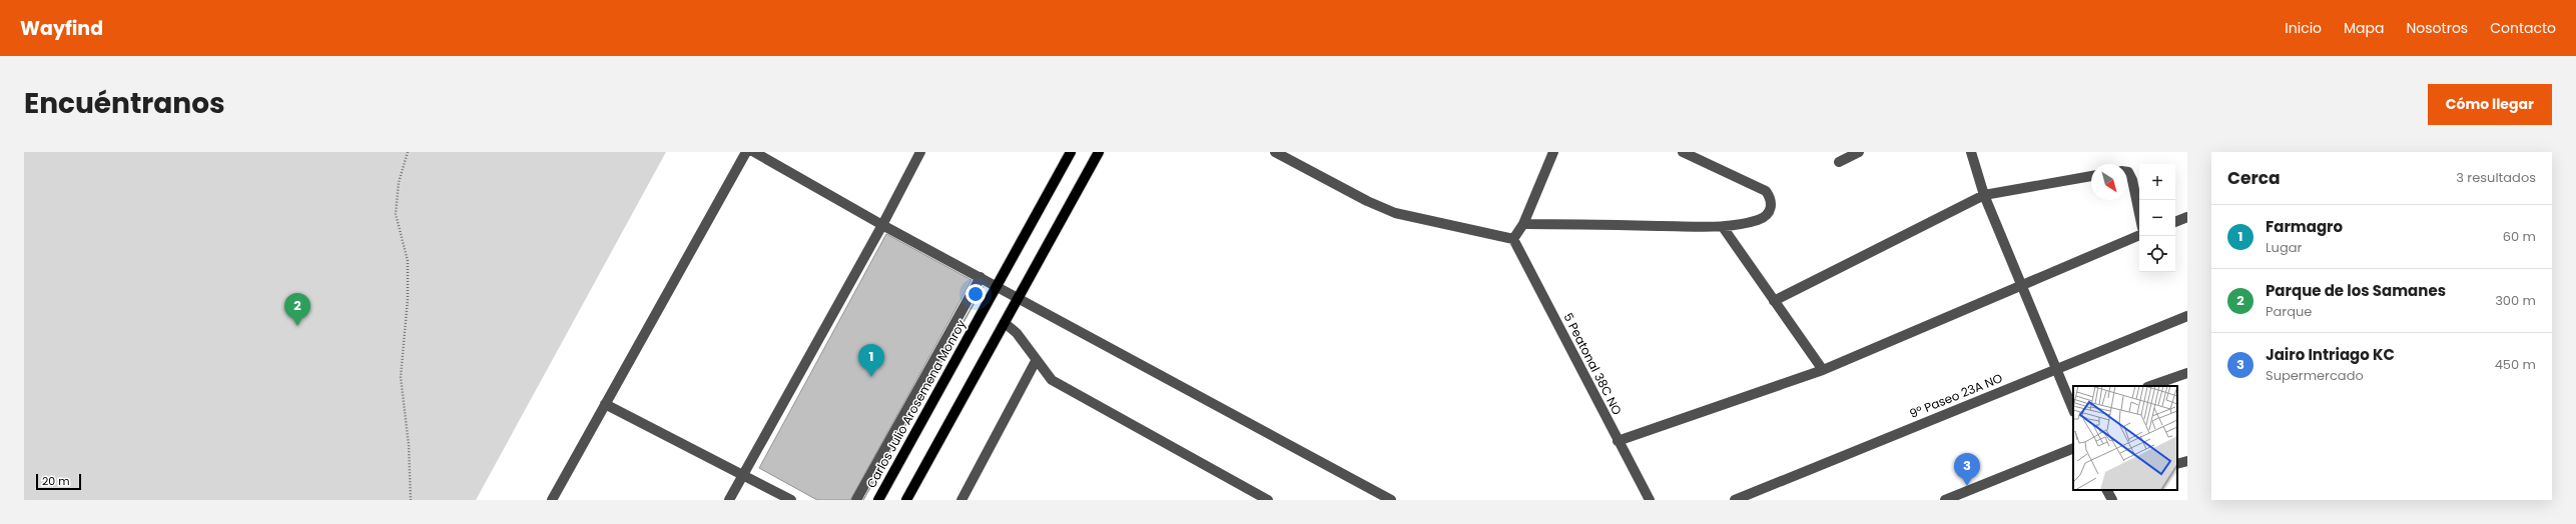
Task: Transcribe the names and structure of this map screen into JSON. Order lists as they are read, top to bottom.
{
  "streets": {
    "main road": ["Carlos Julio Arosemena Monroy"],
    "street": ["5 Peatonal 38C NO", "9º Paseo 23A NO"]
  },
  "scale_bar": "20 m",
  "north": "bottom right",
  "page": {
    "header": "Wayfind",
    "nav": [
      "Inicio",
      "Mapa",
      "Nosotros",
      "Contacto"
    ],
    "title": "Encuéntranos",
    "buttons": "Cómo llegar",
    "heading": ["Cerca", "3 resultados"],
    "map_buttons": ["+", "−"],
    "list": [
      {
        "mark": "1",
        "name": "Farmagro",
        "note": "Lugar",
        "value": "60 m"
      },
      {
        "mark": "2",
        "name": "Parque de los Samanes",
        "note": "Parque",
        "value": "300 m"
      },
      {
        "mark": "3",
        "name": "Jairo Intriago KC",
        "note": "Supermercado",
        "value": "450 m"
      }
    ],
    "pins": ["2", "1", "3"],
    "scale": "20 m"
  }
}
